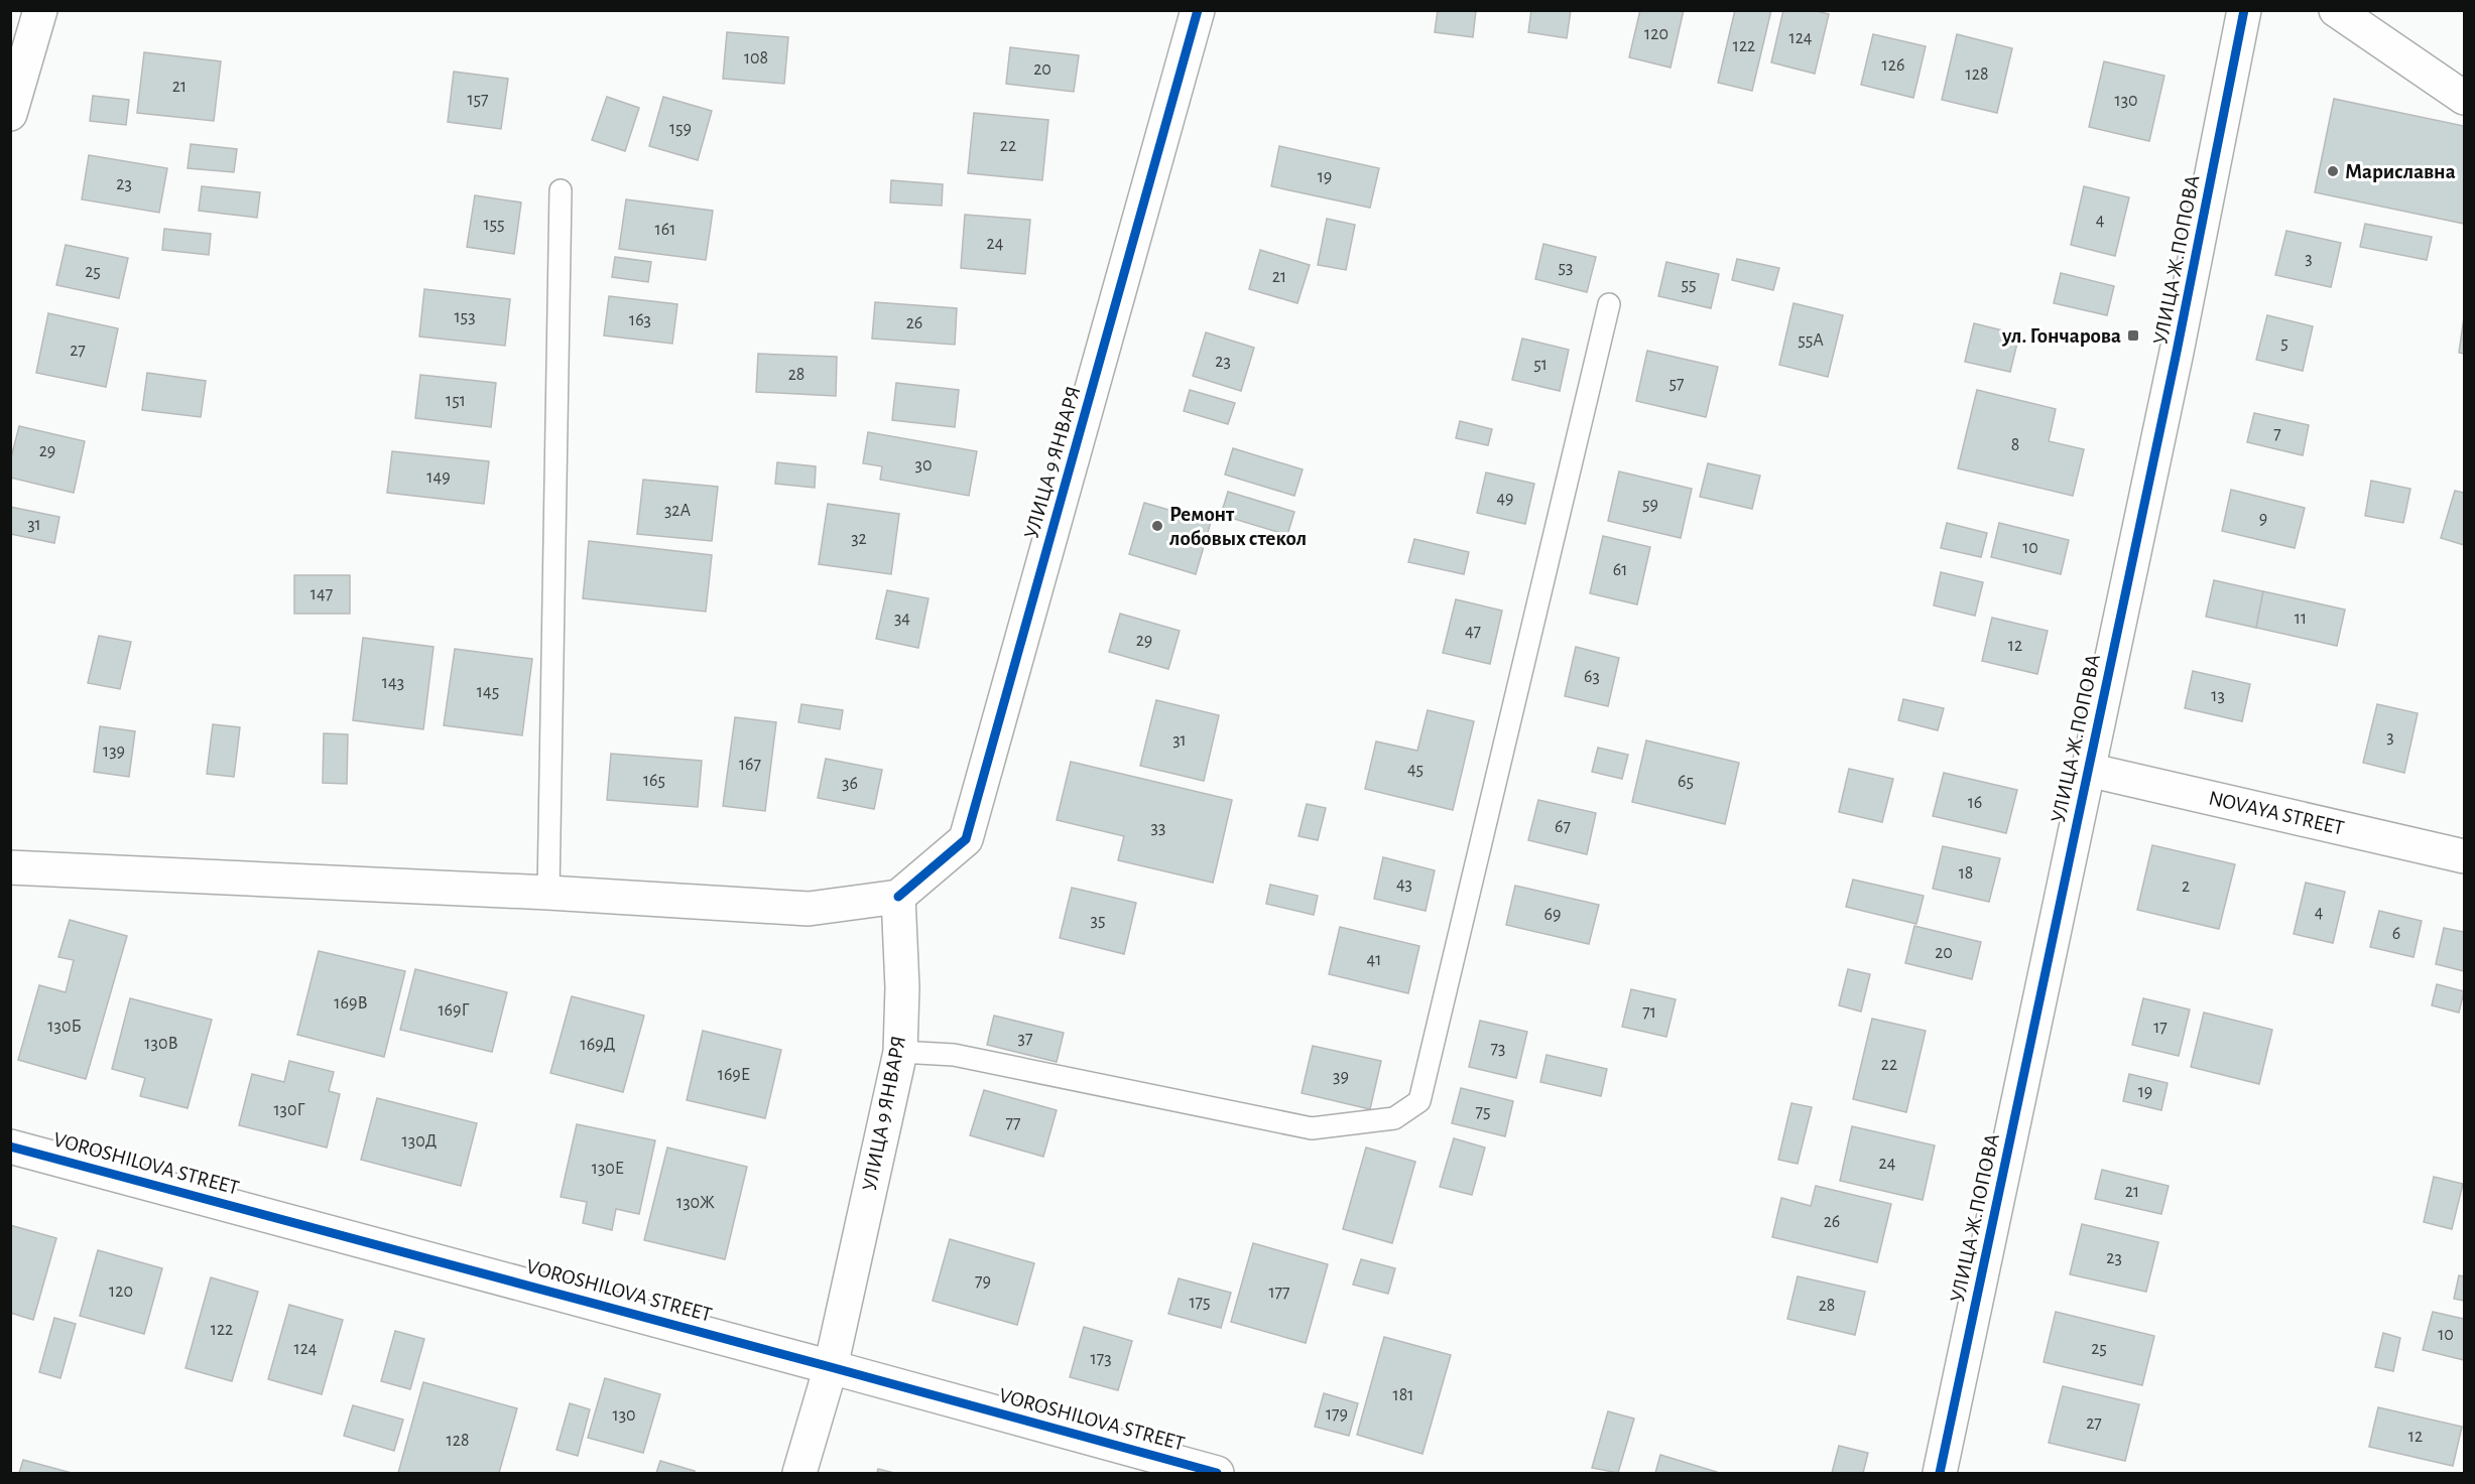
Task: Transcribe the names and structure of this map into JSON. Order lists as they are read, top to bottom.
{
  "streets": {
    "street": [
      "УЛИЦА Ж.ПОПОВА",
      "УЛИЦА 9 ЯНВАРЯ",
      "NOVAYA STREET",
      "VOROSHILOVA STREET"
    ]
  },
  "crossings": [
    ["УЛИЦА Ж.ПОПОВА", "NOVAYA STREET"],
    ["УЛИЦА 9 ЯНВАРЯ", "VOROSHILOVA STREET"]
  ],
  "places": {
    "other": ["Мариславна", "Ремонт лобовых стекол"],
    "transit": ["ул. Гончарова"]
  },
  "house_numbers": [
    "120",
    "124",
    "122",
    "108",
    "126",
    "20",
    "128",
    "21",
    "157",
    "130",
    "159",
    "22",
    "19",
    "23",
    "4",
    "155",
    "161",
    "24",
    "3",
    "53",
    "25",
    "21",
    "55",
    "153",
    "163",
    "26",
    "55А",
    "5",
    "27",
    "23",
    "51",
    "28",
    "57",
    "151",
    "7",
    "8",
    "29",
    "30",
    "149",
    "49",
    "59",
    "32А",
    "9",
    "31",
    "32",
    "10",
    "61",
    "147",
    "34",
    "11",
    "47",
    "29",
    "12",
    "63",
    "143",
    "145",
    "13",
    "3",
    "31",
    "139",
    "167",
    "45",
    "165",
    "65",
    "36",
    "16",
    "67",
    "33",
    "18",
    "43",
    "2",
    "4",
    "69",
    "35",
    "6",
    "20",
    "41",
    "169В",
    "169Г",
    "71",
    "130Б",
    "17",
    "37",
    "130В",
    "169Д",
    "73",
    "22",
    "169Е",
    "39",
    "19",
    "130Г",
    "75",
    "77",
    "130Д",
    "24",
    "130Е",
    "21",
    "130Ж",
    "26",
    "23",
    "79",
    "120",
    "177",
    "175",
    "28",
    "122",
    "10",
    "124",
    "25",
    "173",
    "181",
    "179",
    "130",
    "27",
    "12",
    "128"
  ]
}
